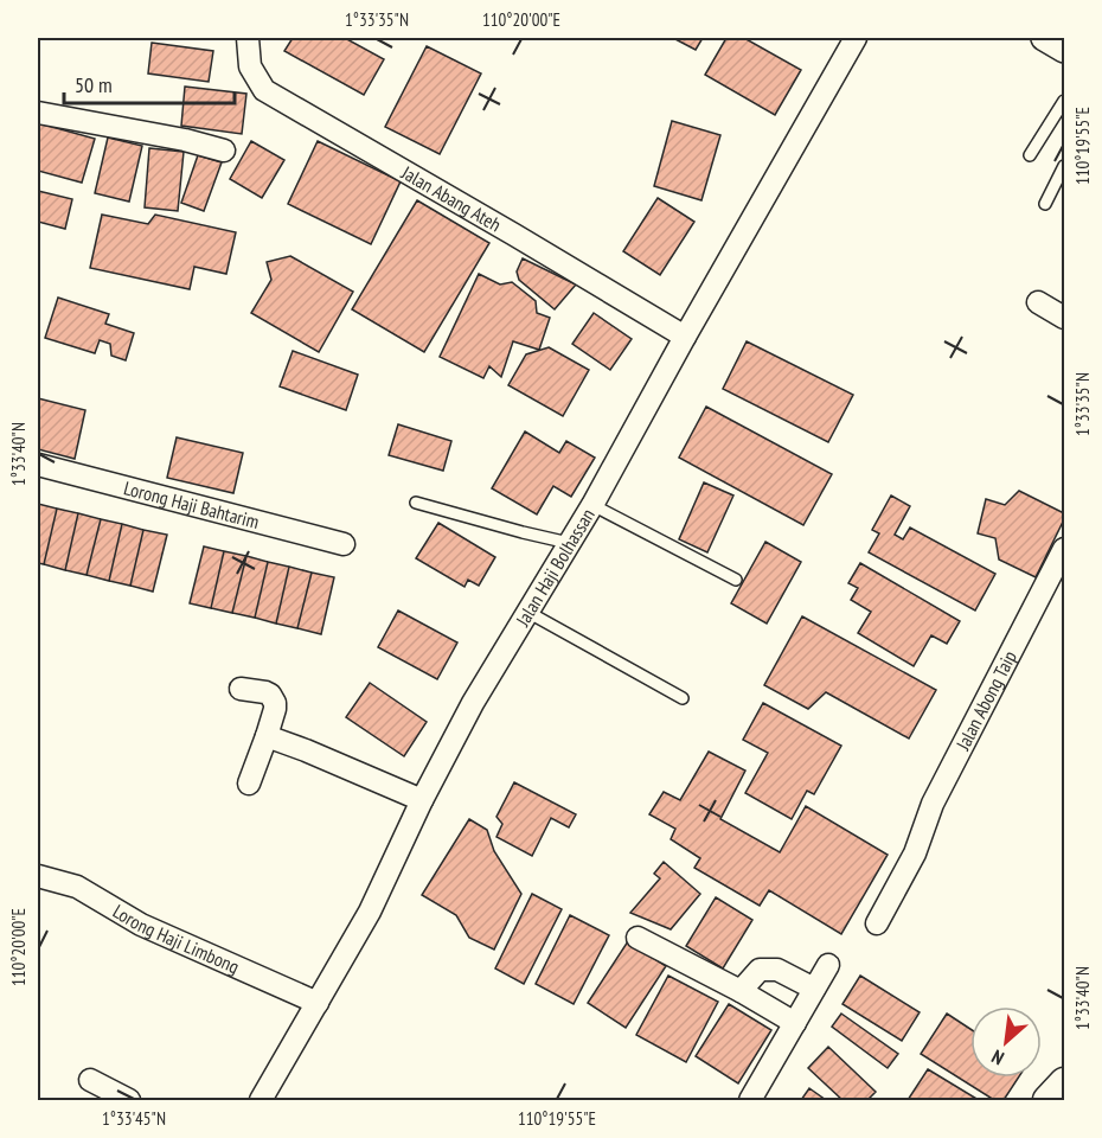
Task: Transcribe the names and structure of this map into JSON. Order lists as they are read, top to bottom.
{
  "streets": {
    "street": [
      "Jalan Abang Ateh",
      "Lorong Haji Bahtarim",
      "Jalan Haji Bolhassan",
      "Jalan Abong Taip",
      "Lorong Haji Limbong"
    ]
  },
  "crossings": [
    ["Jalan Abang Ateh", "Jalan Haji Bolhassan"],
    ["Jalan Haji Bolhassan", "Lorong Haji Limbong"]
  ],
  "scale_bar": "50 m",
  "north": "bottom left",
  "coordinates": [
    "1°33'35\"N",
    "110°20'00\"E",
    "110°19'55\"E",
    "1°33'40\"N",
    "1°33'45\"N"
  ]
}
